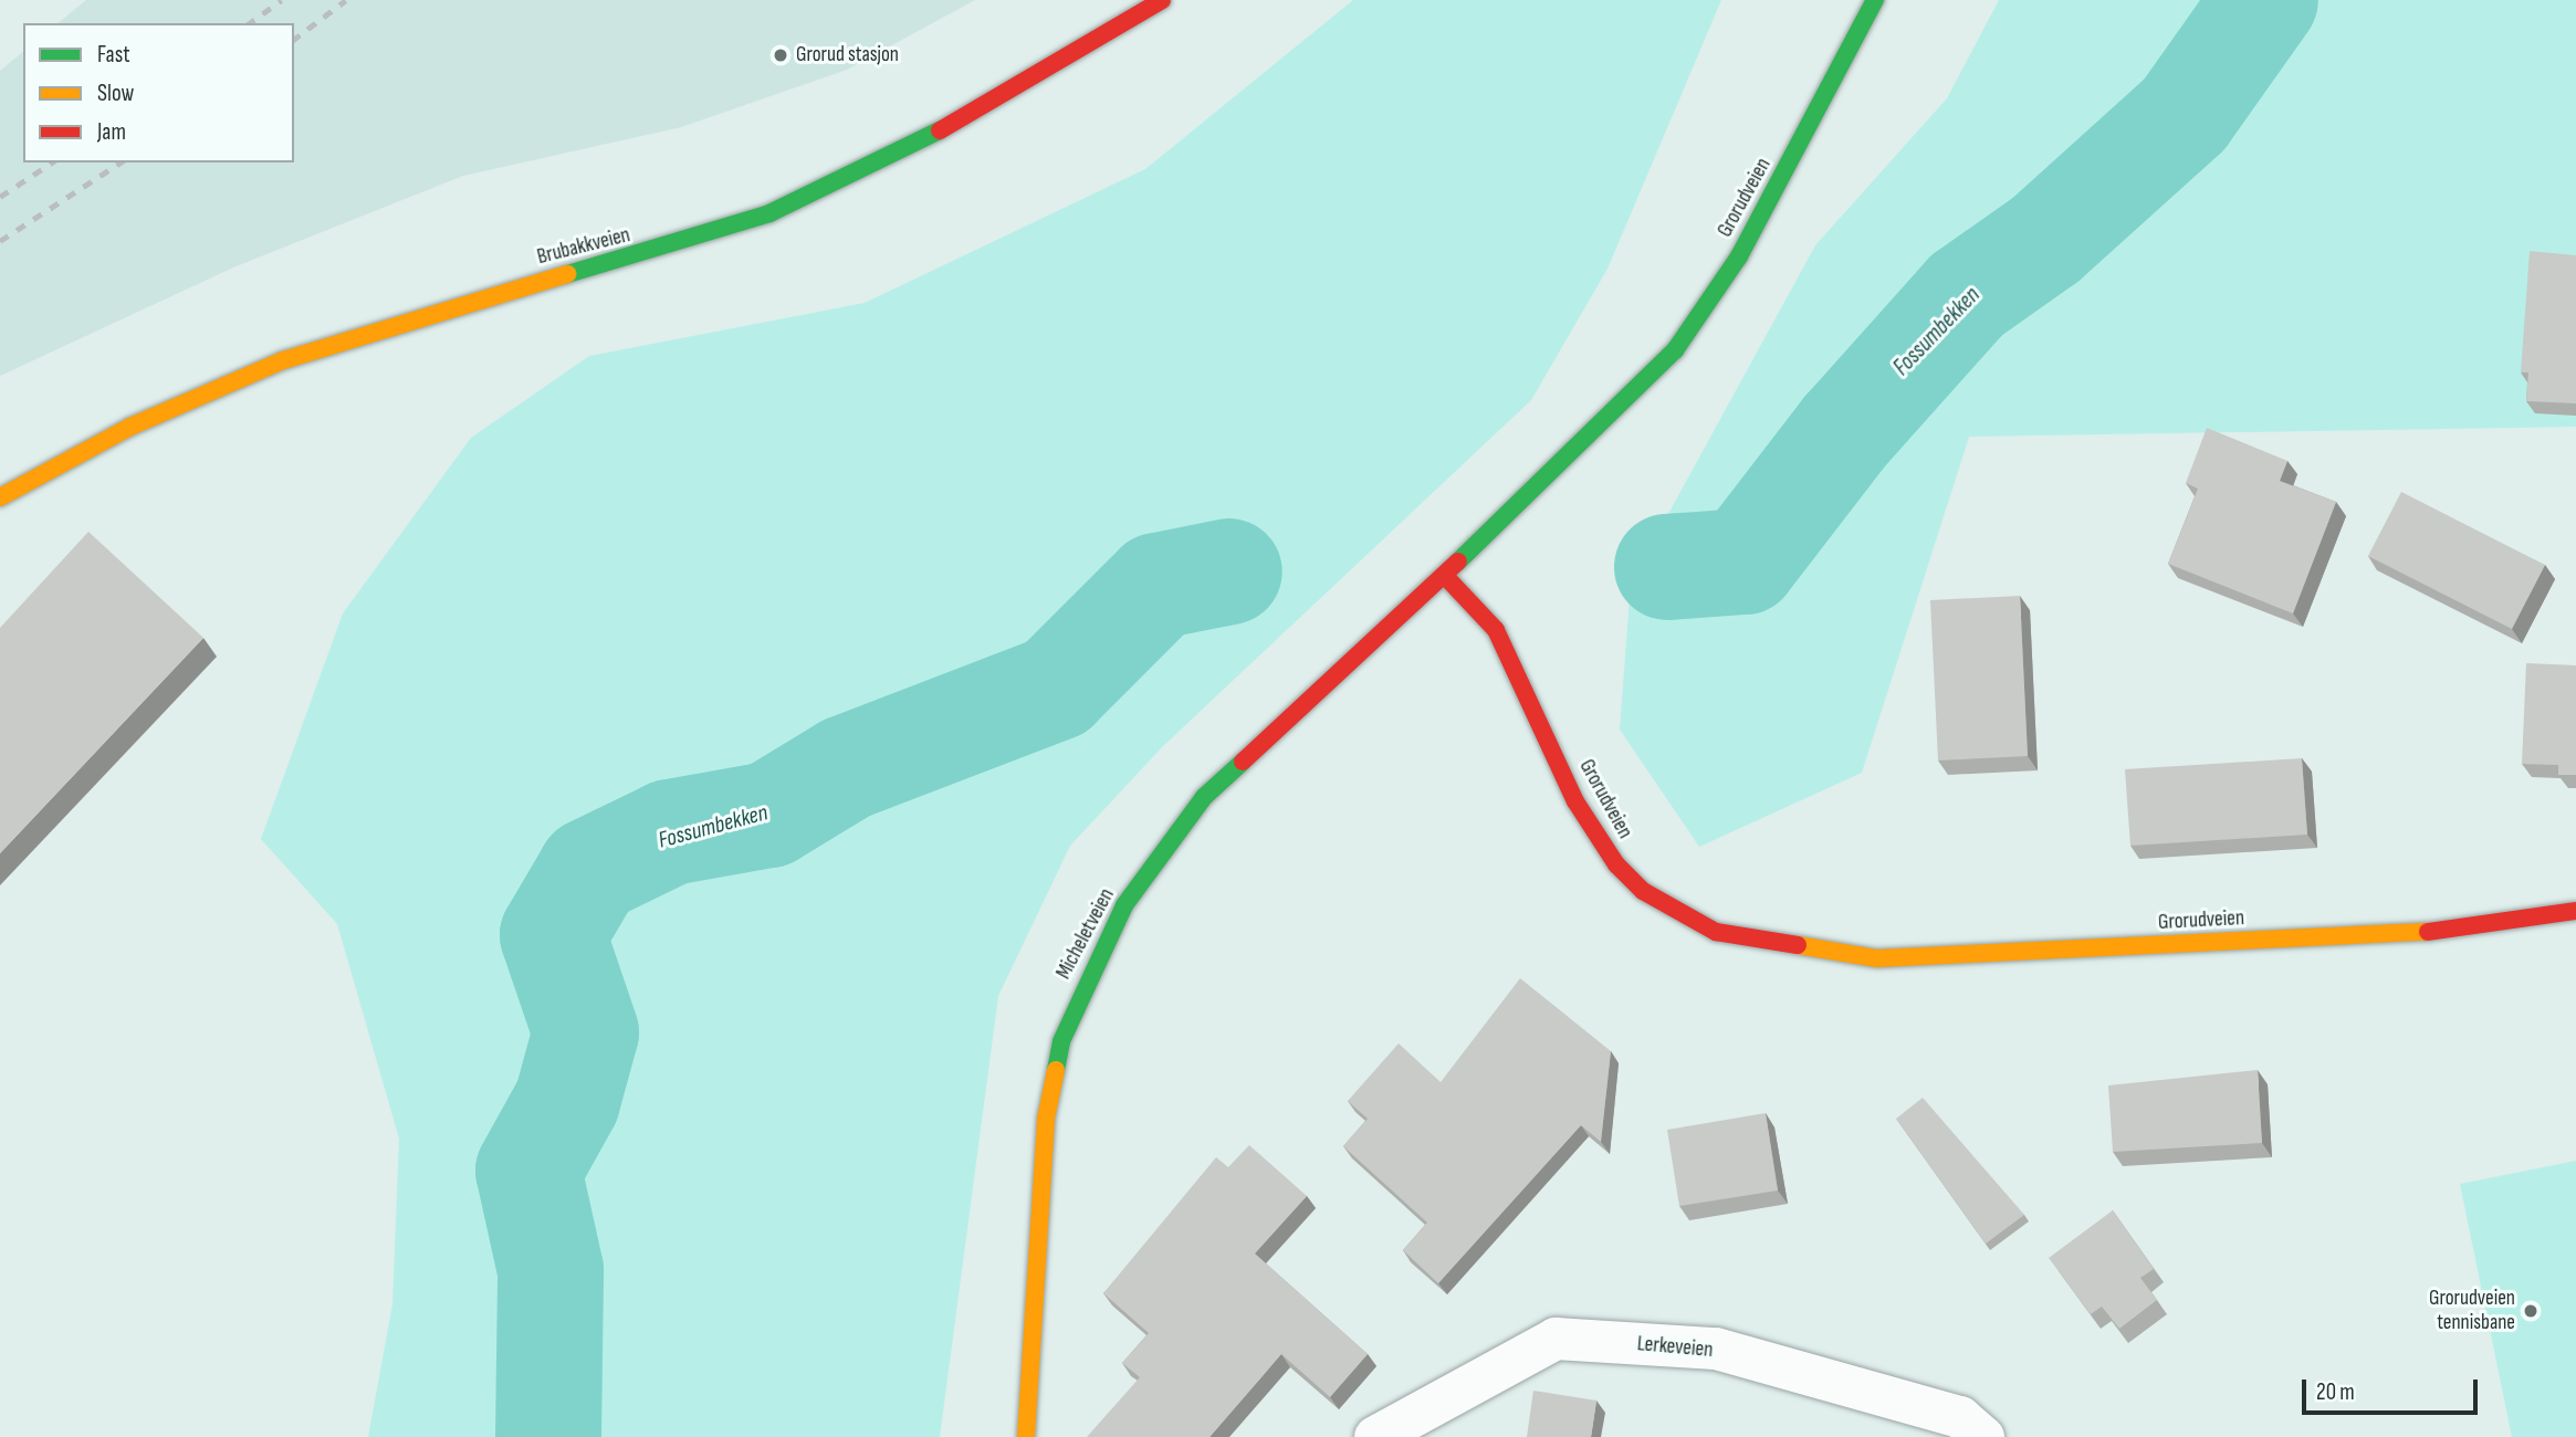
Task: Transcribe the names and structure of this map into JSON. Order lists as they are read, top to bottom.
{
  "streets": {
    "street": [
      "Grorudveien",
      "Brubakkveien",
      "Micheletveien",
      "Lerkeveien"
    ]
  },
  "crossings": [
    ["Grorudveien", "Micheletveien"]
  ],
  "water": ["Fossumbekken"],
  "places": ["Grorud stasjon", "Grorudveien tennisbane"],
  "legend": ["Fast", "Slow", "Jam"],
  "scale_bar": "20 m"
}
